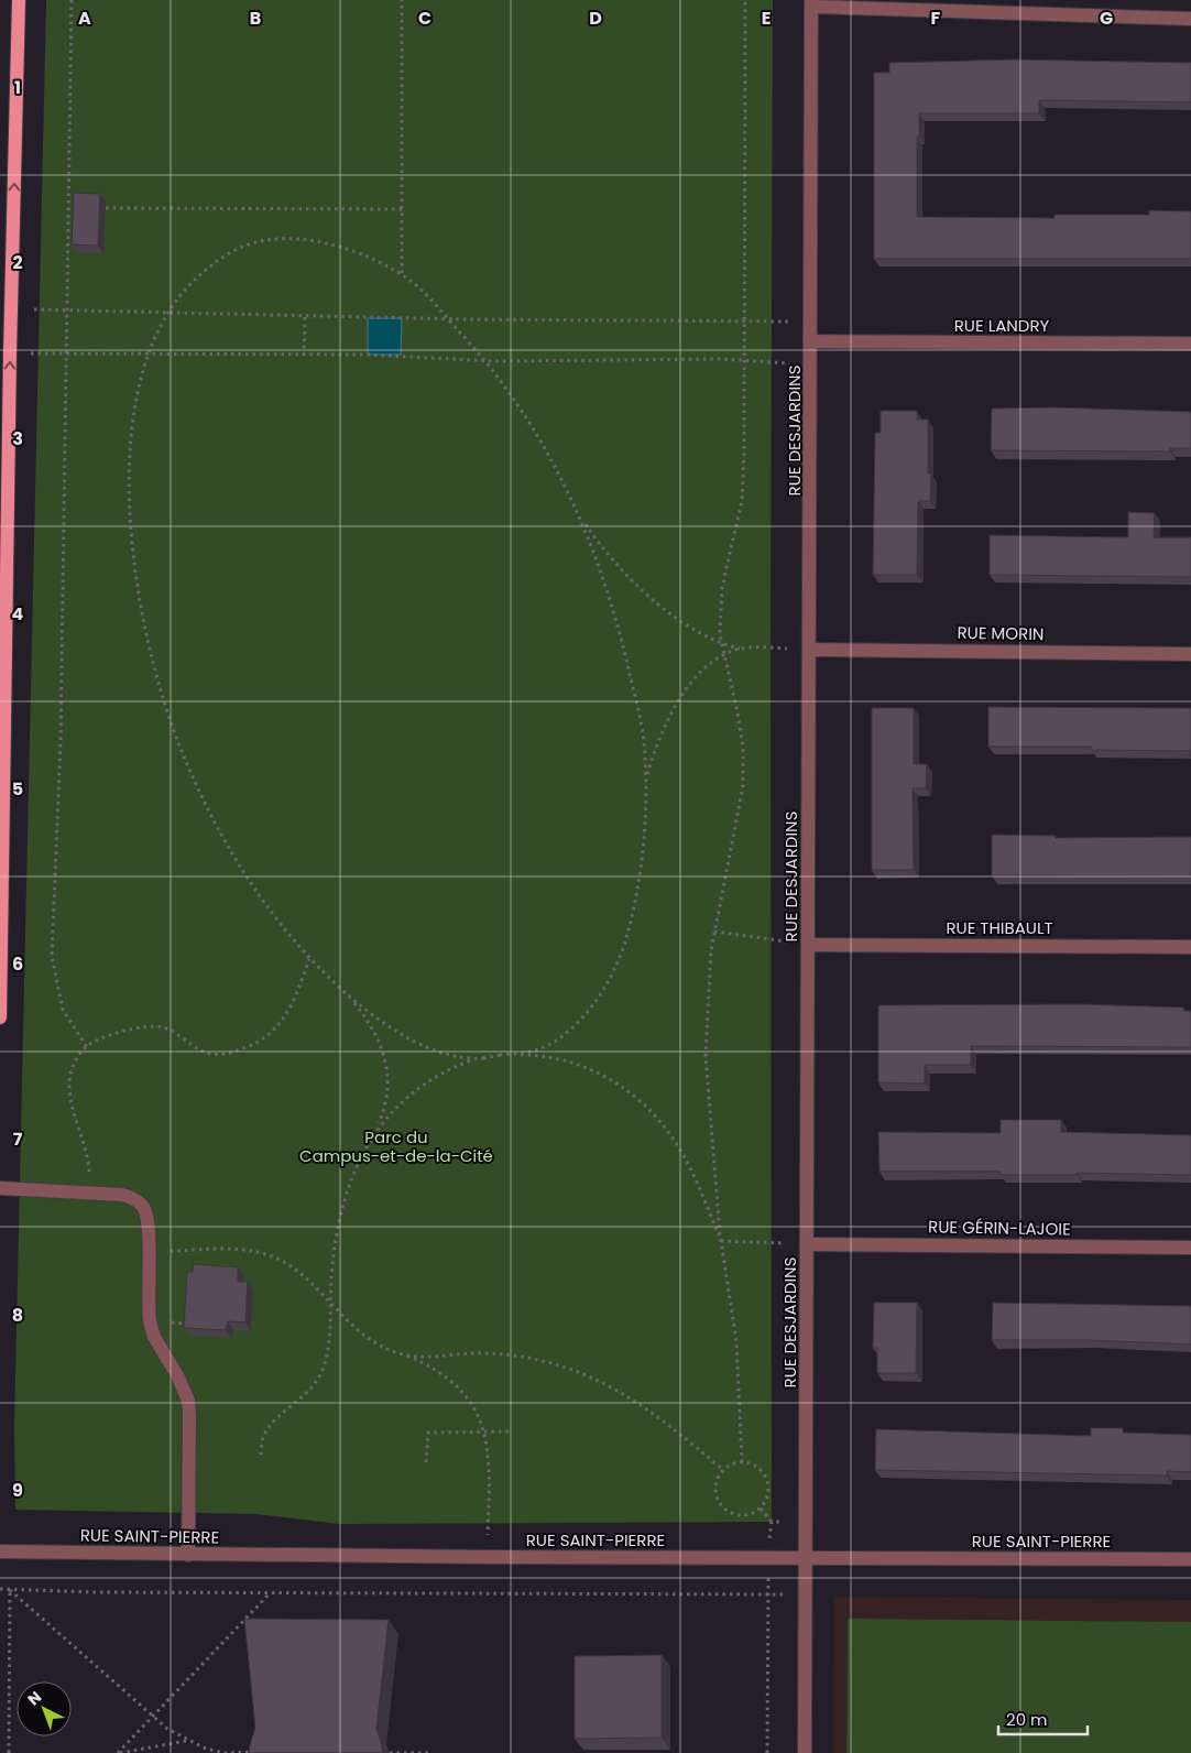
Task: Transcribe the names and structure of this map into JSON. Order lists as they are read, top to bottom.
{
  "streets": {
    "street": [
      "RUE LANDRY",
      "RUE DESJARDINS",
      "RUE MORIN",
      "RUE THIBAULT",
      "RUE GÉRIN-LAJOIE",
      "RUE SAINT-PIERRE"
    ]
  },
  "crossings": [
    ["RUE LANDRY", "RUE DESJARDINS"],
    ["RUE DESJARDINS", "RUE MORIN"],
    ["RUE DESJARDINS", "RUE THIBAULT"],
    ["RUE DESJARDINS", "RUE GÉRIN-LAJOIE"],
    ["RUE DESJARDINS", "RUE SAINT-PIERRE"]
  ],
  "parks": ["Parc du Campus-et-de-la-Cité"],
  "scale_bar": "20 m",
  "north": "top left",
  "grid": {
    "columns": [
      "A",
      "B",
      "C",
      "D",
      "E",
      "F",
      "G"
    ],
    "rows": [
      "1",
      "2",
      "3",
      "4",
      "5",
      "6",
      "7",
      "8",
      "9"
    ]
  }
}
